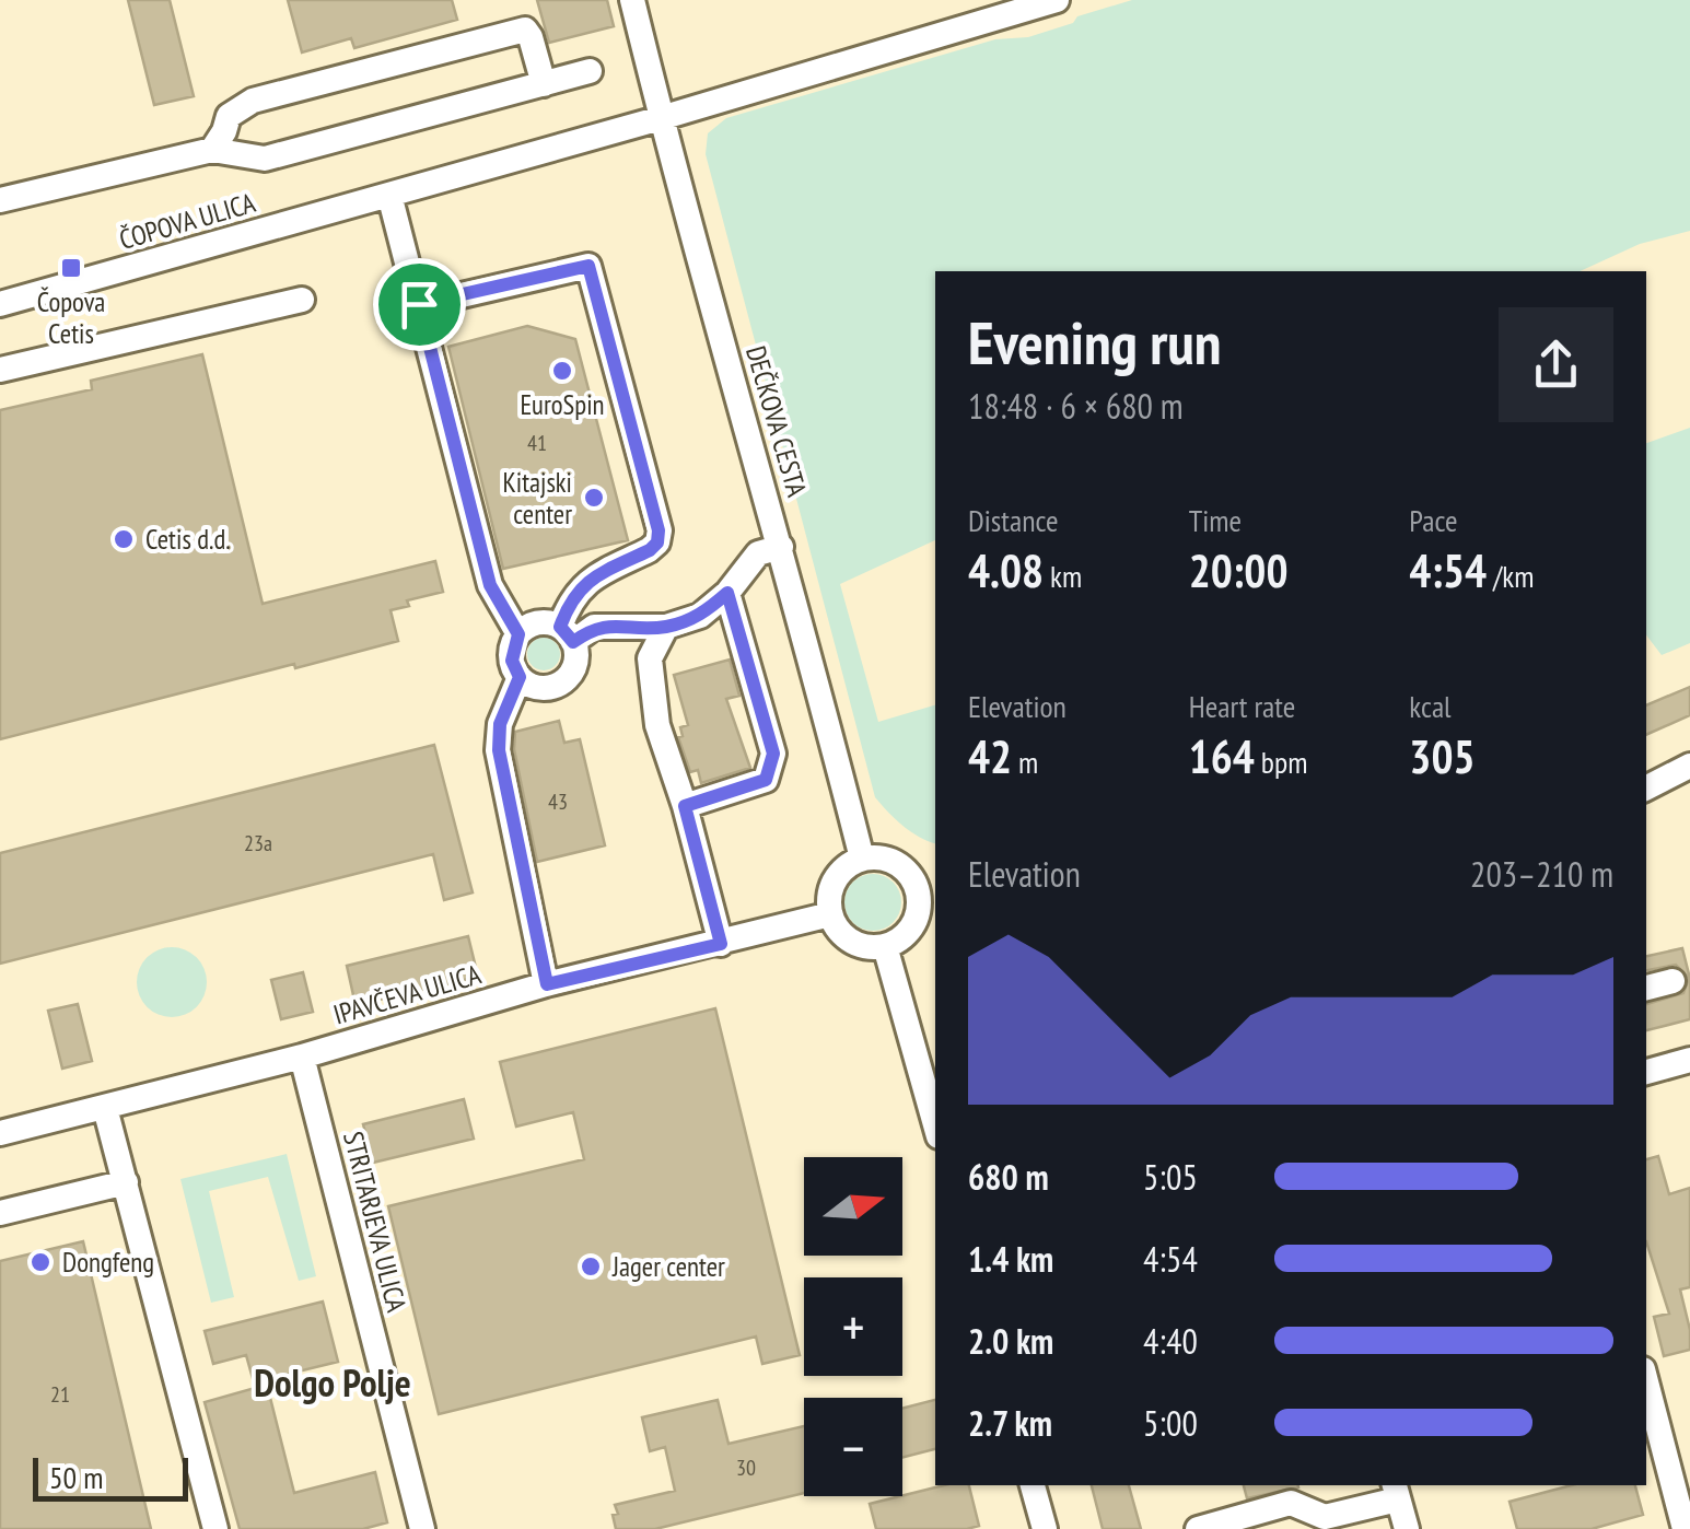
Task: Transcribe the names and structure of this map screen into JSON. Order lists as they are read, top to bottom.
{
  "streets": {
    "street": [
      "ČOPOVA ULICA",
      "DEČKOVA CESTA",
      "IPAVČEVA ULICA",
      "STRITARJEVA ULICA"
    ]
  },
  "crossings": [
    ["ČOPOVA ULICA", "DEČKOVA CESTA"],
    ["DEČKOVA CESTA", "IPAVČEVA ULICA"],
    ["IPAVČEVA ULICA", "STRITARJEVA ULICA"]
  ],
  "districts": ["Dolgo Polje"],
  "places": {
    "transit": ["Čopova Cetis"],
    "other": [
      "EuroSpin",
      "Kitajski center",
      "Cetis d.d.",
      "Dongfeng",
      "Jager center"
    ]
  },
  "house_numbers": [
    "41",
    "43",
    "23a",
    "21",
    "30"
  ],
  "scale_bar": "50 m",
  "north": "right",
  "page": {
    "heading": ["Evening run", "18:48 · 6 × 680 m"],
    "stats": [
      ["Distance", "4.08 km"],
      ["Time", "20:00"],
      ["Pace", "4:54 /km"],
      ["Elevation", "42 m"],
      ["Heart rate", "164 bpm"],
      ["kcal", "305"]
    ],
    "chart": ["Elevation", "203–210 m"],
    "list": [
      {
        "name": "680 m",
        "note": "5:05"
      },
      {
        "name": "1.4 km",
        "note": "4:54"
      },
      {
        "name": "2.0 km",
        "note": "4:40"
      },
      {
        "name": "2.7 km",
        "note": "5:00"
      }
    ],
    "map_buttons": ["+", "−"],
    "scale": "50 m"
  }
}
